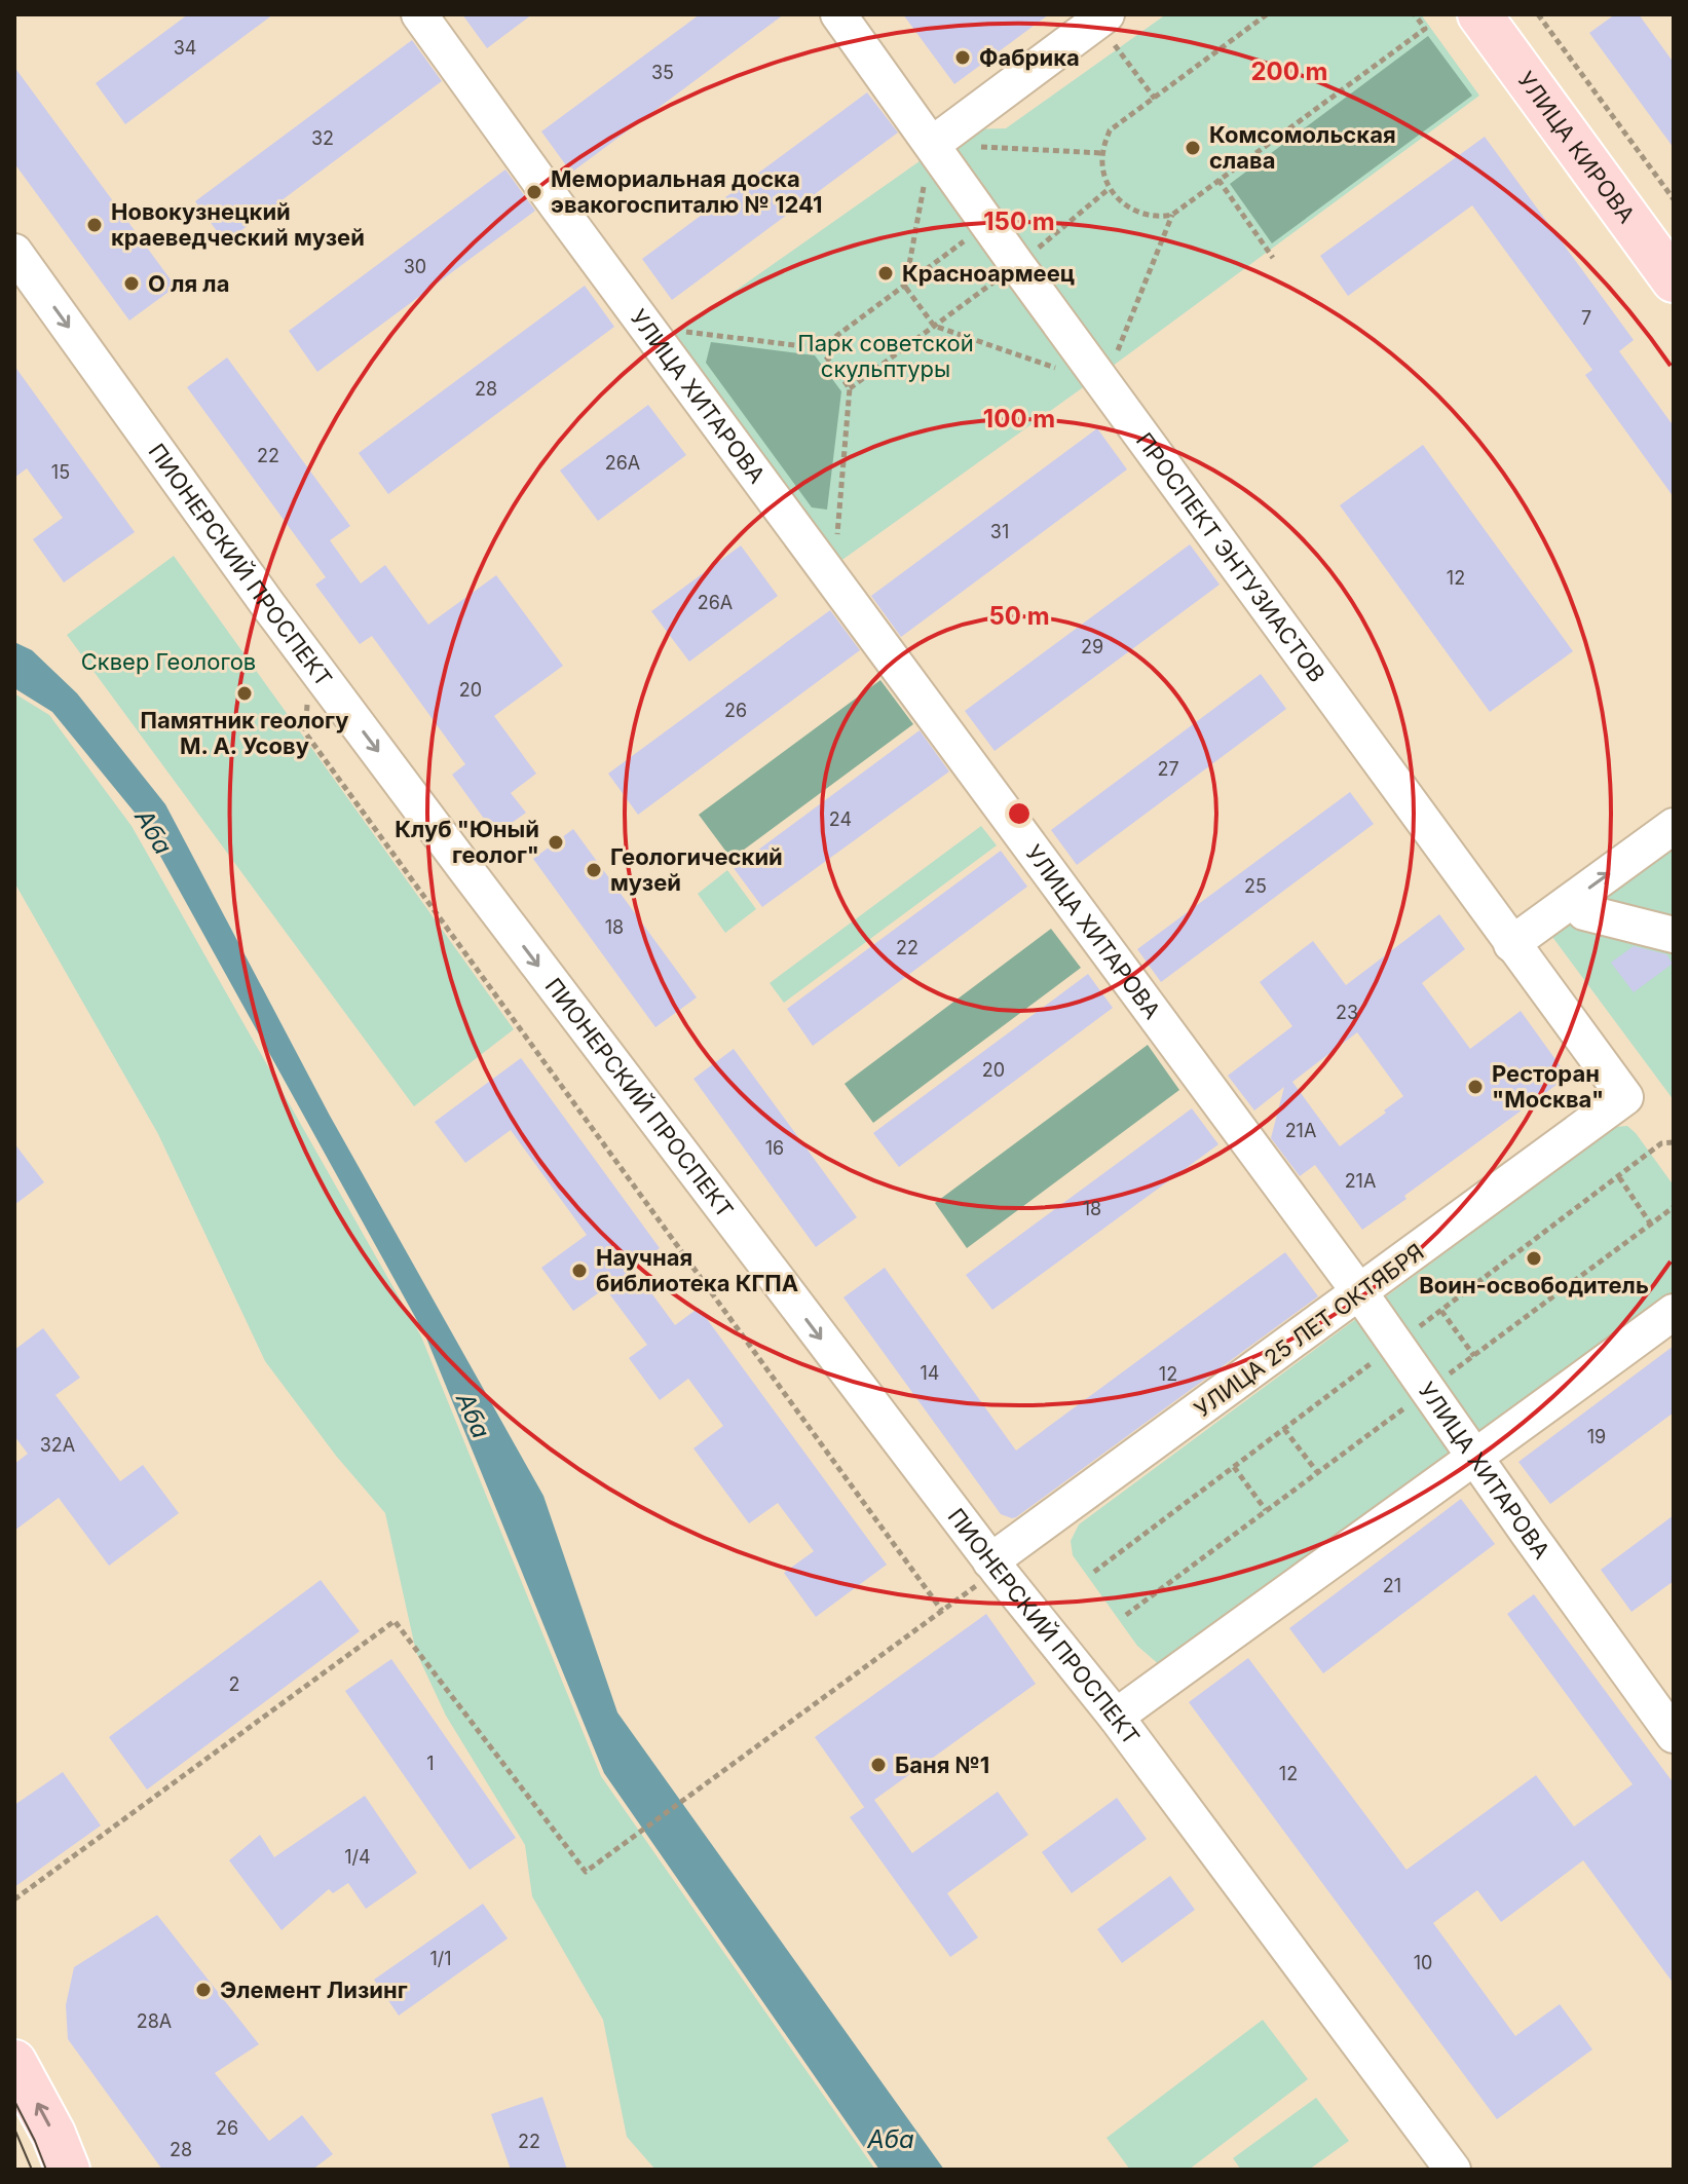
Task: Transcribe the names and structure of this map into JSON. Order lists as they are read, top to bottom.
{
  "streets": {
    "main road": ["УЛИЦА КИРОВА"],
    "street": [
      "УЛИЦА ХИТАРОВА",
      "ПРОСПЕКТ ЭНТУЗИАСТОВ",
      "ПИОНЕРСКИЙ ПРОСПЕКТ",
      "УЛИЦА 25 ЛЕТ ОКТЯБРЯ"
    ]
  },
  "crossings": [
    ["УЛИЦА ХИТАРОВА", "УЛИЦА 25 ЛЕТ ОКТЯБРЯ"],
    ["ПРОСПЕКТ ЭНТУЗИАСТОВ", "УЛИЦА 25 ЛЕТ ОКТЯБРЯ"],
    ["ПИОНЕРСКИЙ ПРОСПЕКТ", "УЛИЦА 25 ЛЕТ ОКТЯБРЯ"]
  ],
  "one_way": ["ПИОНЕРСКИЙ ПРОСПЕКТ"],
  "water": ["Аба"],
  "parks": ["Парк советской скульптуры", "Сквер Геологов"],
  "places": [
    "Фабрика",
    "Комсомольская слава",
    "Мемориальная доска эвакогоспиталю № 1241",
    "Новокузнецкий краеведческий музей",
    "Красноармеец",
    "О ля ла",
    "Памятник геологу М. А. Усову",
    "Клуб \"Юный геолог\"",
    "Геологический музей",
    "Ресторан \"Москва\"",
    "Воин-освободитель",
    "Научная библиотека КГПА",
    "Баня №1",
    "Элемент Лизинг"
  ],
  "house_numbers": [
    "34",
    "35",
    "32",
    "30",
    "7",
    "28",
    "22",
    "26А",
    "15",
    "31",
    "12",
    "26А",
    "29",
    "20",
    "26",
    "27",
    "24",
    "25",
    "18",
    "22",
    "23",
    "20",
    "21А",
    "16",
    "21А",
    "18",
    "14",
    "12",
    "19",
    "32А",
    "21",
    "2",
    "1",
    "12",
    "1/4",
    "1/1",
    "10",
    "28А",
    "26",
    "22",
    "28"
  ],
  "rings": [
    "200 m",
    "150 m",
    "100 m",
    "50 m"
  ]
}
